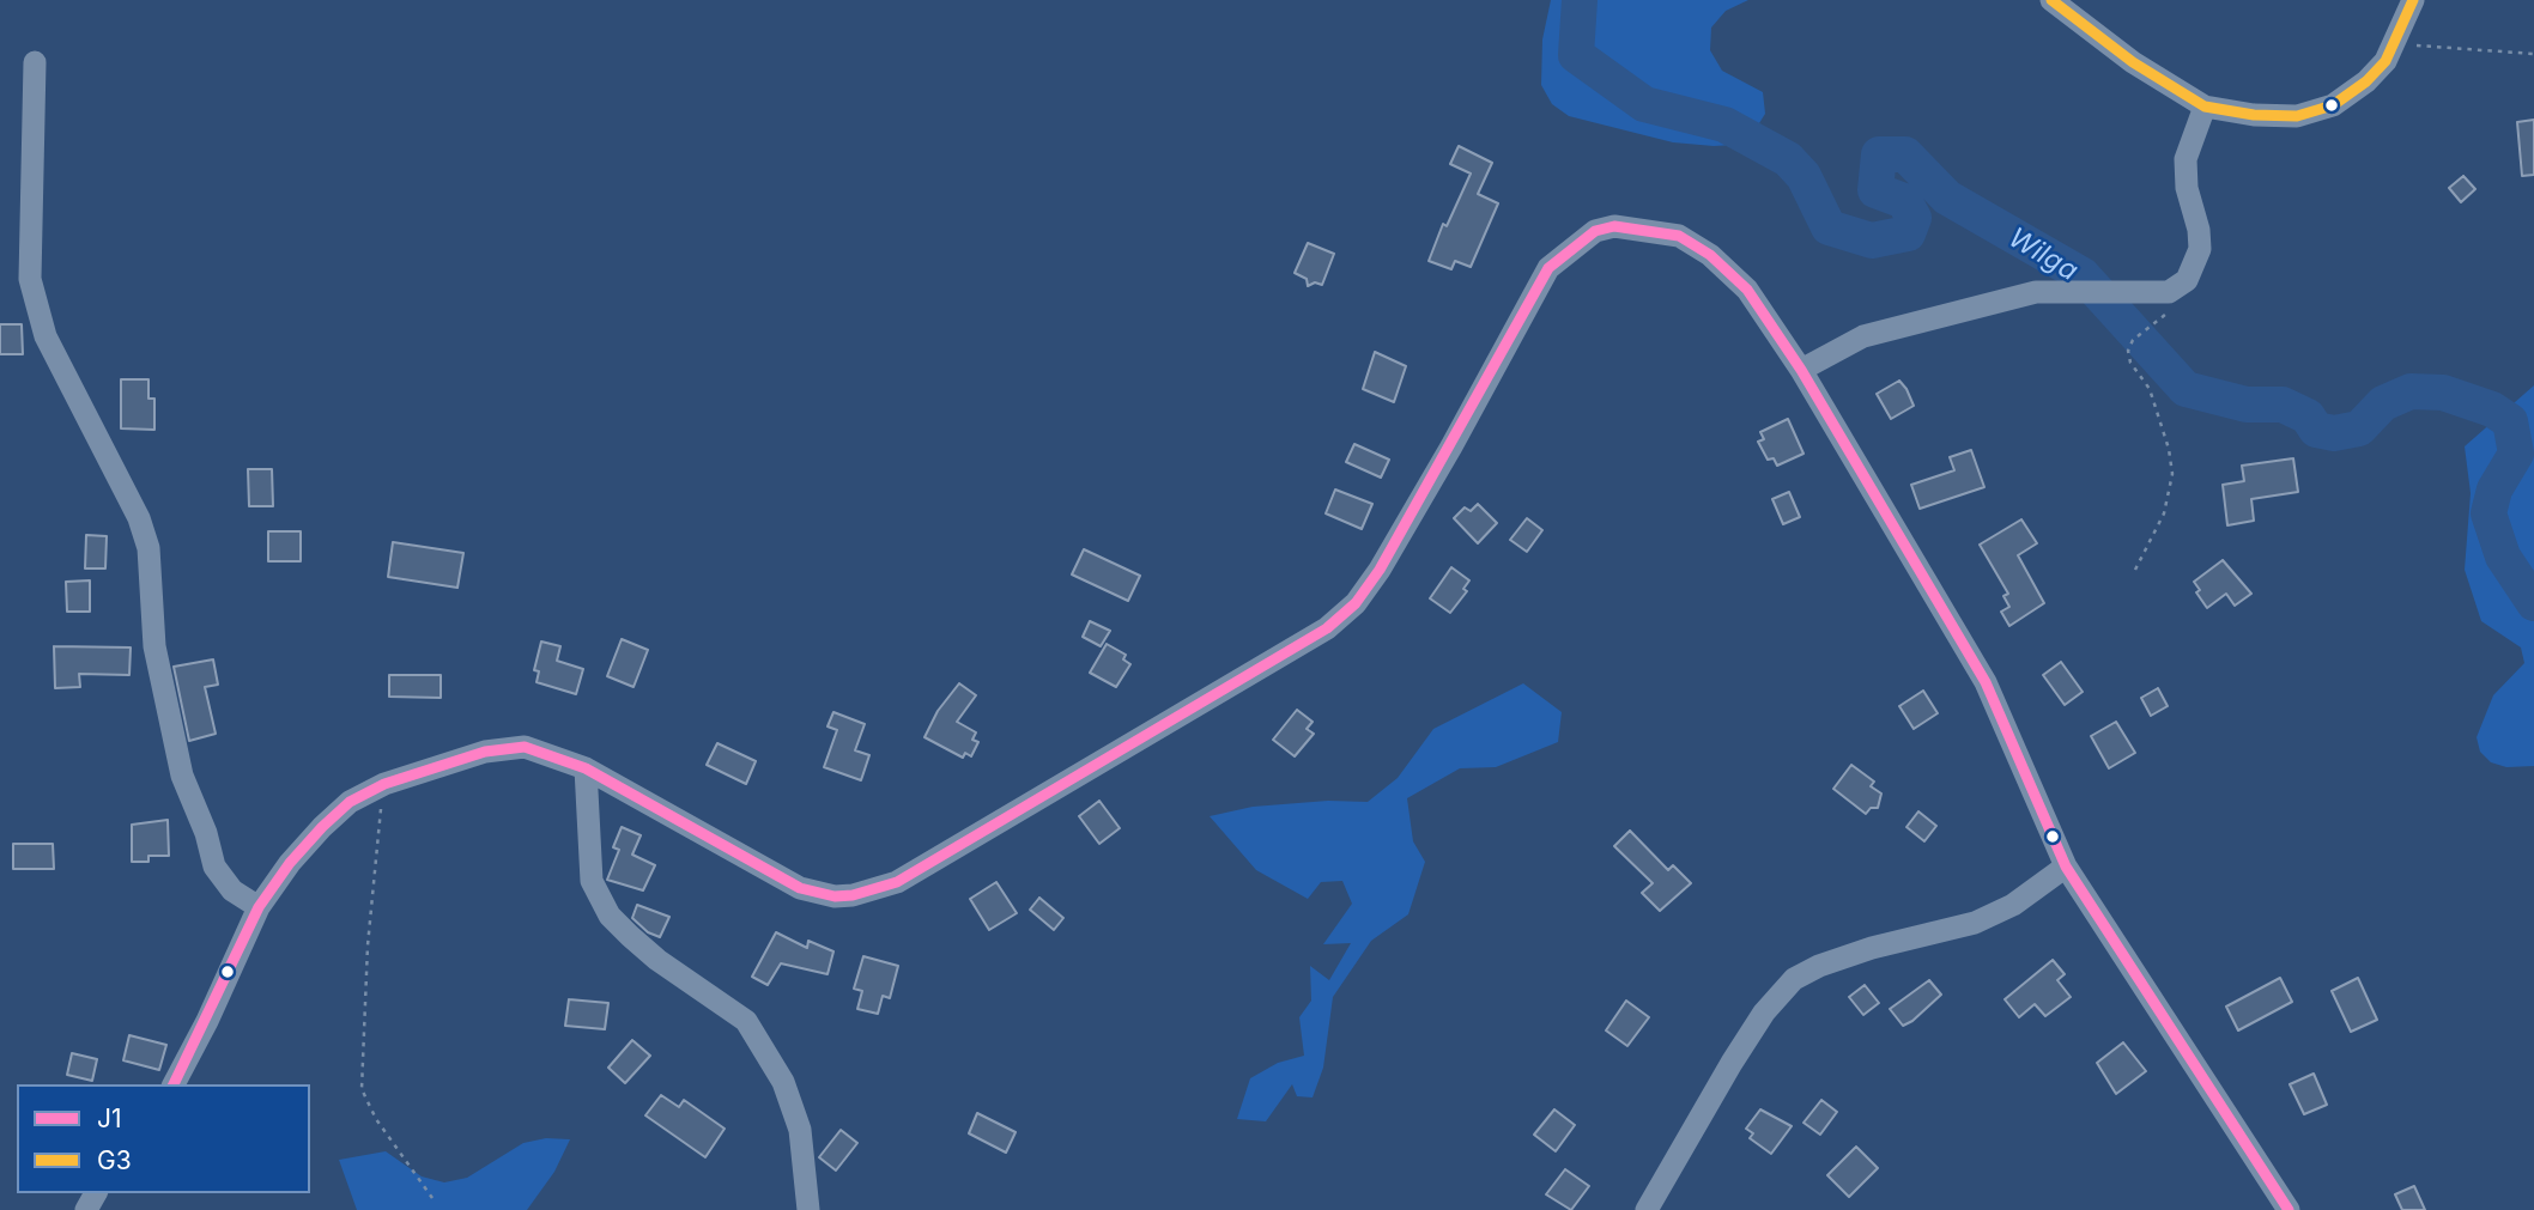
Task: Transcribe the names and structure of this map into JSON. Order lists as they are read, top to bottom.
{
  "water": ["Wilga"],
  "lines": ["transit line G3", "transit line J1"],
  "legend": ["J1", "G3"]
}
